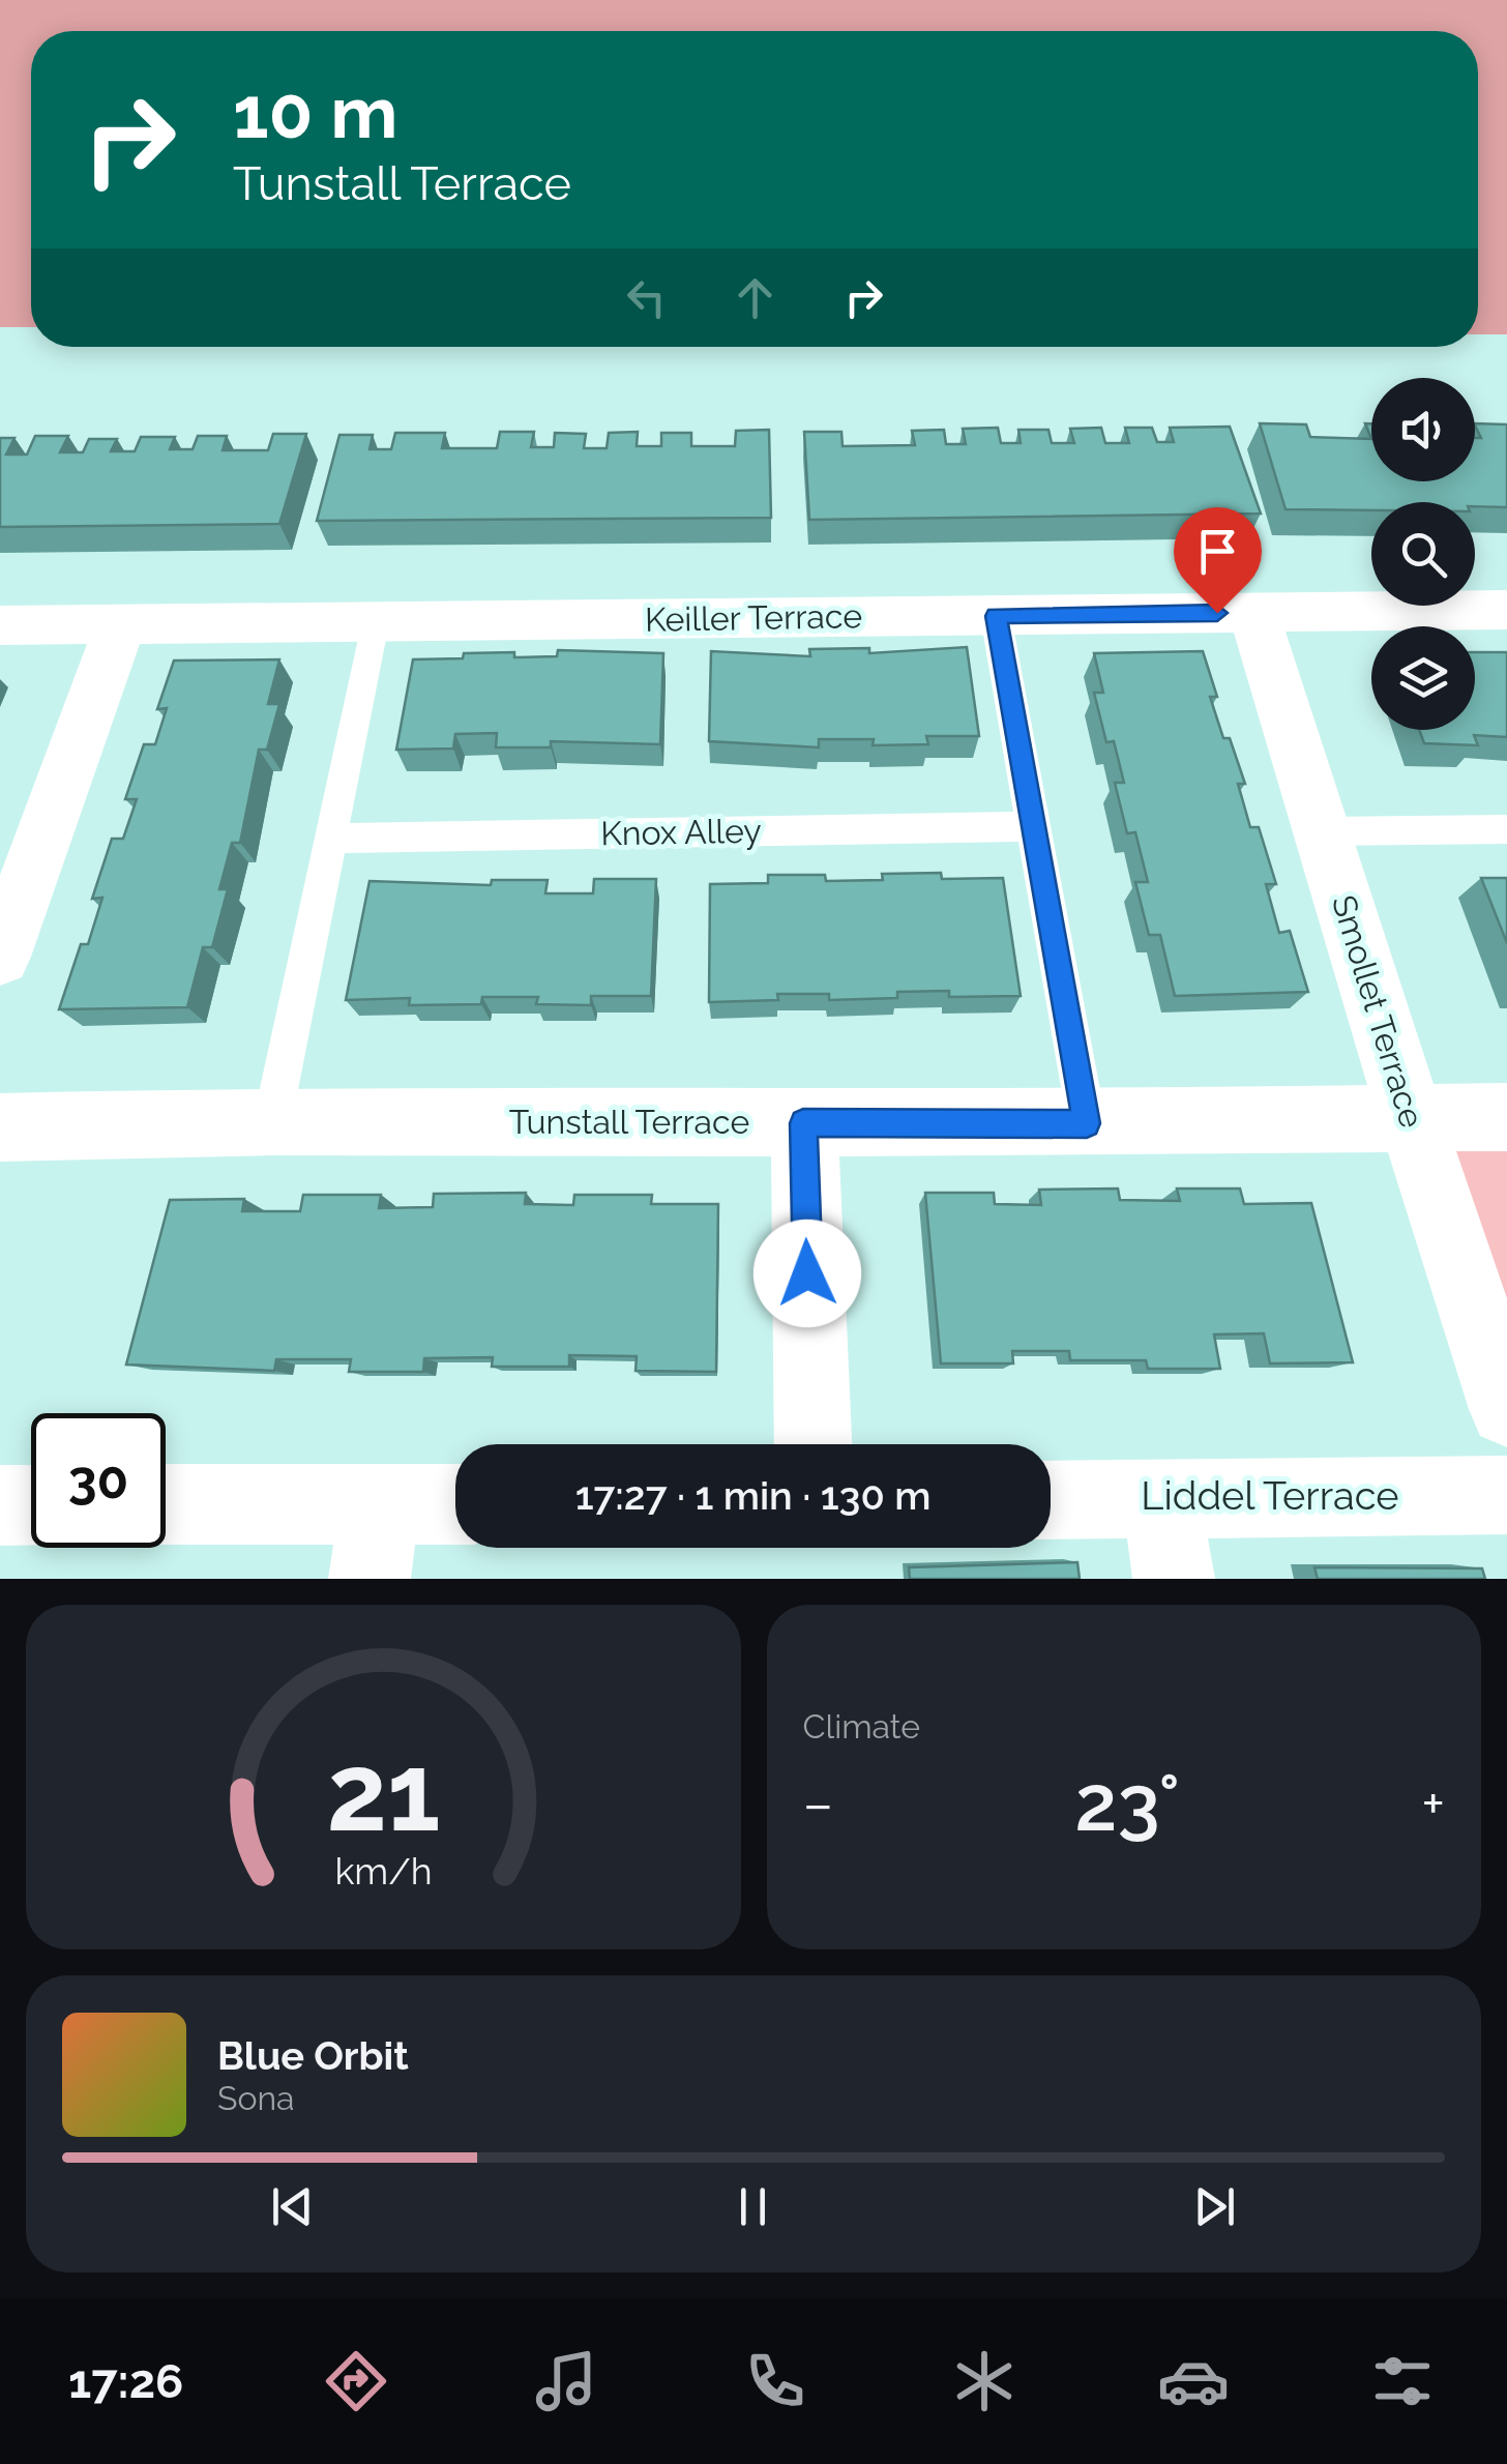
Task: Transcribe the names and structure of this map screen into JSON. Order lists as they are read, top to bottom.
{
  "streets": {
    "street": [
      "Keiller Terrace",
      "Smollet Terrace",
      "Tunstall Terrace",
      "Liddel Terrace"
    ],
    "lane": ["Knox Alley"]
  },
  "crossings": [
    ["Keiller Terrace", "Smollet Terrace"],
    ["Smollet Terrace", "Tunstall Terrace"]
  ],
  "page": {
    "turn": ["10 m", "Tunstall Terrace"],
    "limit": "30",
    "trip": "17:27 · 1 min · 130 m",
    "tile": "Climate",
    "heat": ["−", "23°", "+"],
    "song": ["Blue Orbit", "Sona"],
    "tabs": "17:26",
    "gauge": ["21", "km/h"]
  }
}
